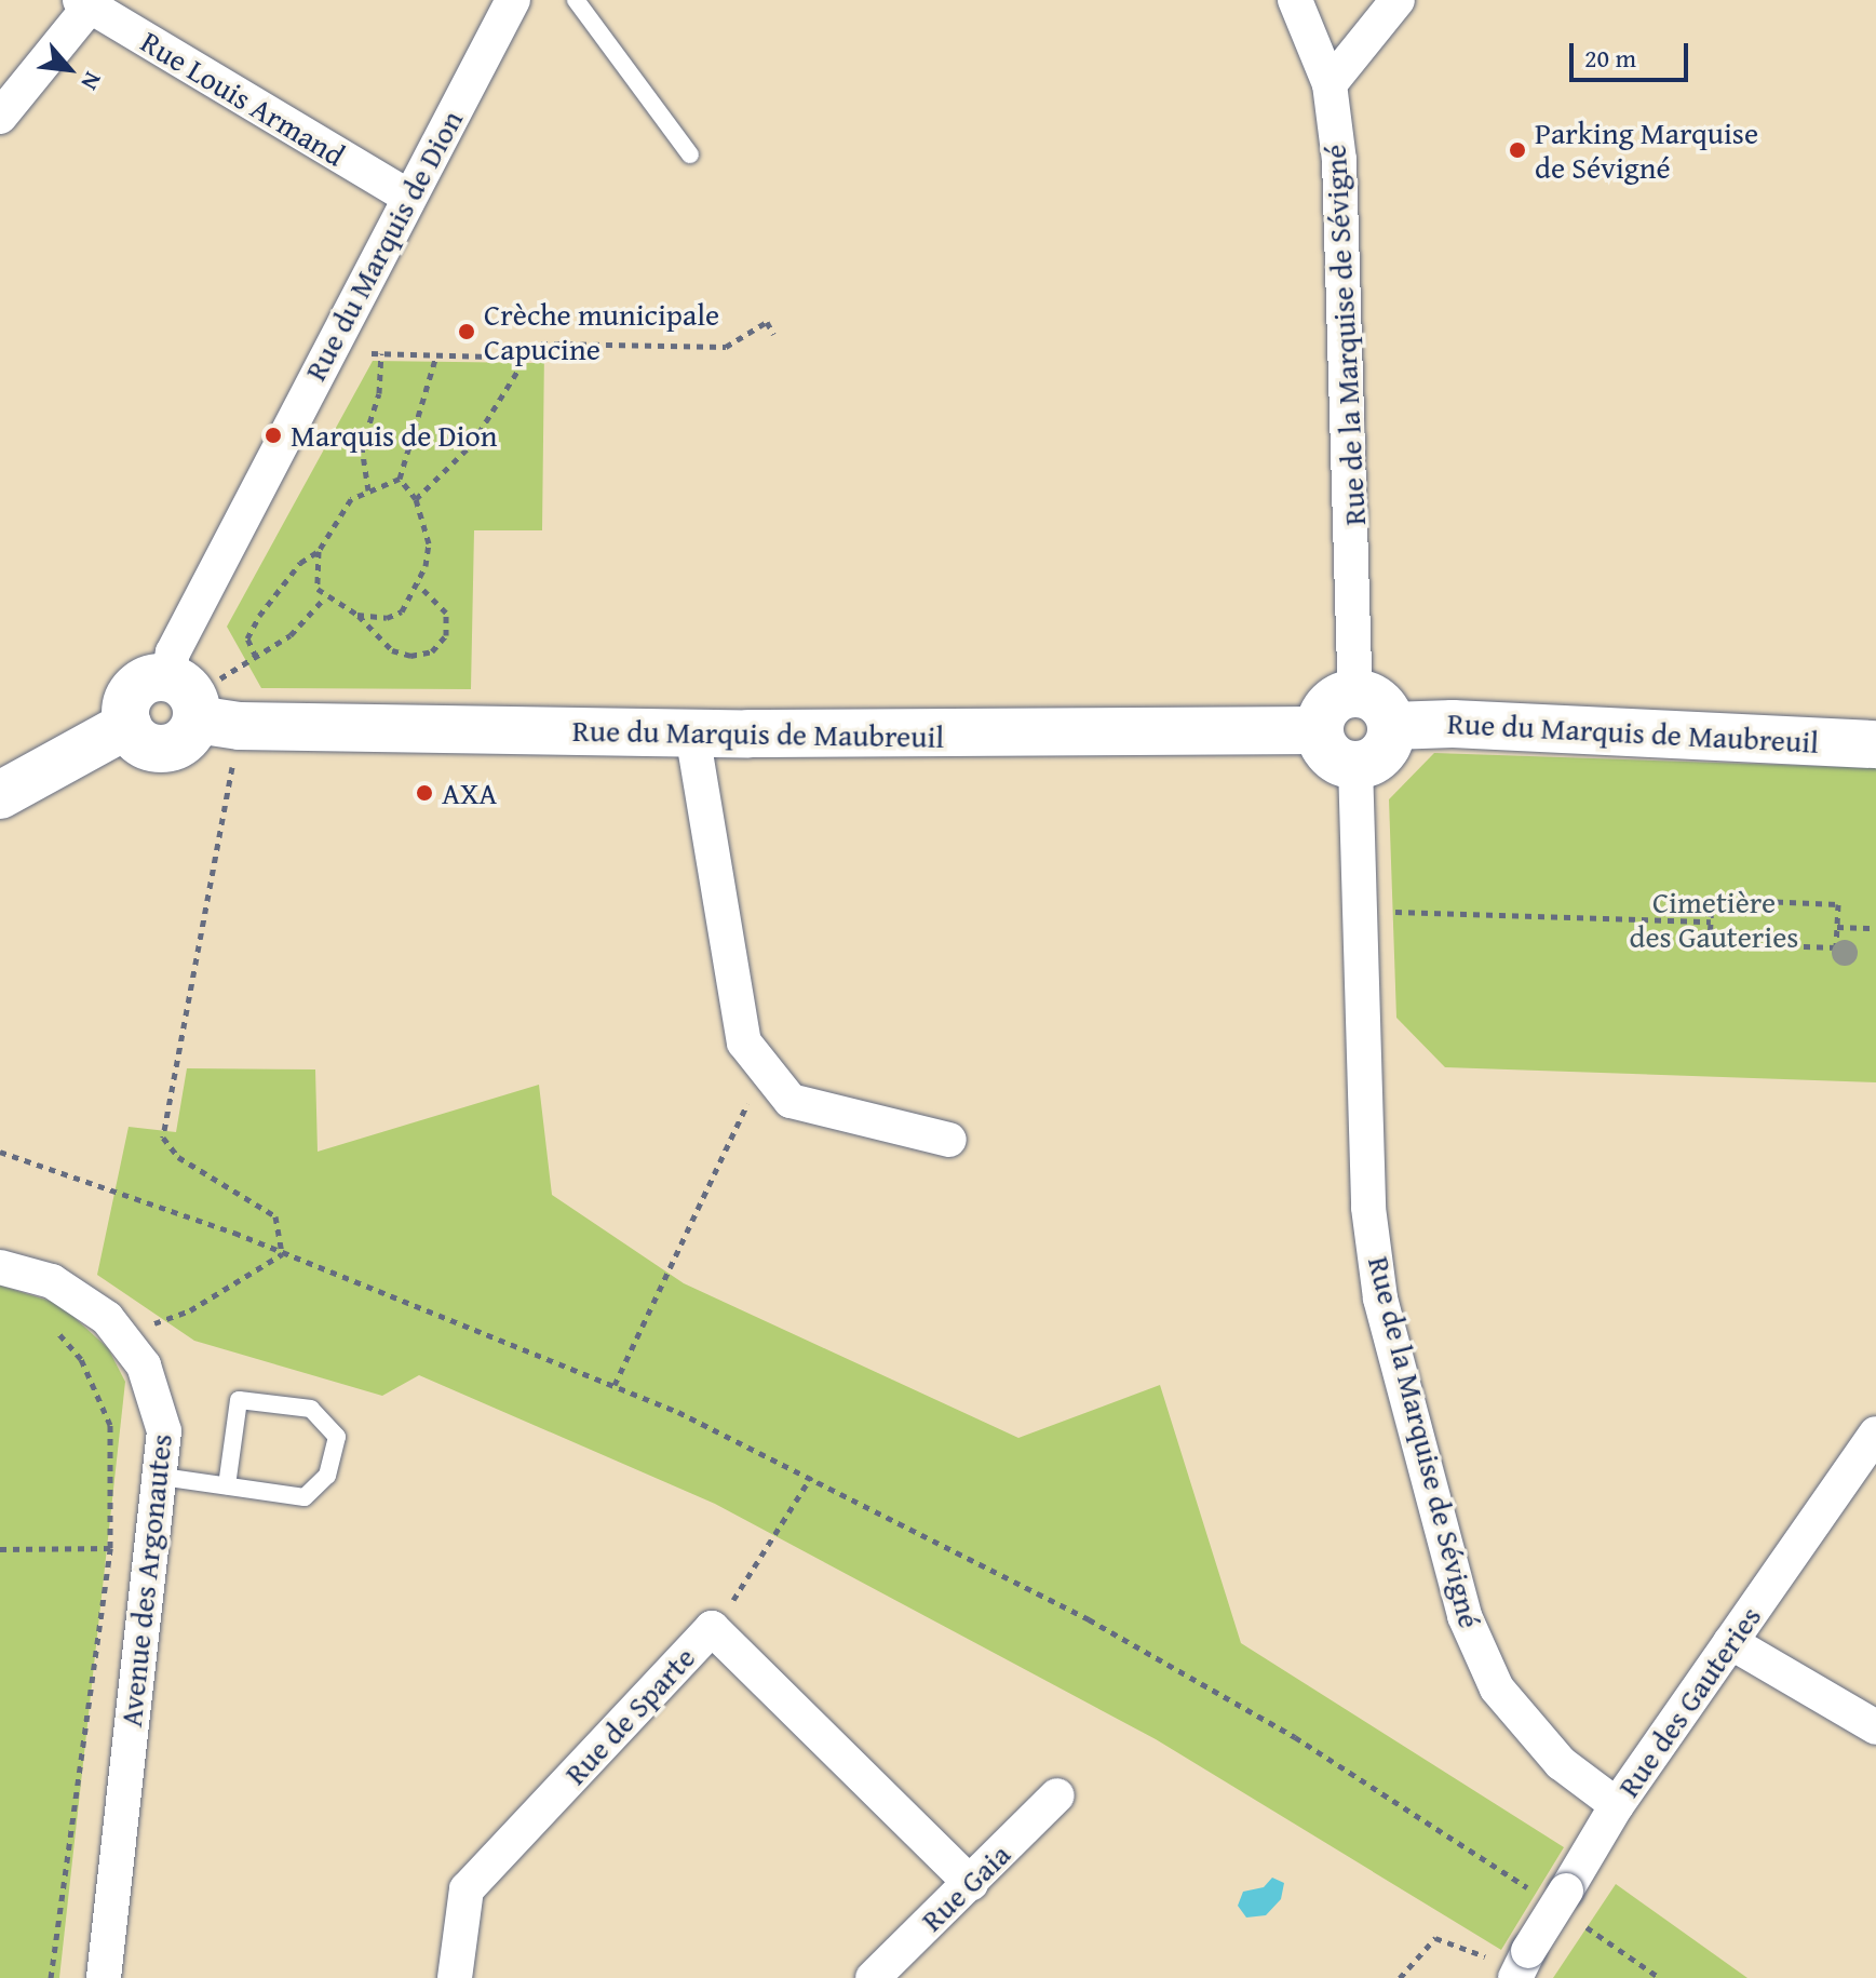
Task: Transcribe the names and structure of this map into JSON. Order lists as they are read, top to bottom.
{
  "streets": {
    "street": [
      "Rue Louis Armand",
      "Rue du Marquis de Dion",
      "Rue de la Marquise de Sévigné",
      "Rue du Marquis de Maubreuil",
      "Avenue des Argonautes",
      "Rue des Gauteries",
      "Rue de Sparte",
      "Rue Gaia"
    ]
  },
  "crossings": [
    ["Rue Louis Armand", "Rue du Marquis de Dion"],
    ["Rue du Marquis de Dion", "Rue du Marquis de Maubreuil"],
    ["Rue de la Marquise de Sévigné", "Rue du Marquis de Maubreuil"],
    ["Rue de la Marquise de Sévigné", "Rue des Gauteries"],
    ["Rue de Sparte", "Rue Gaia"]
  ],
  "parks": ["Cimetière des Gauteries"],
  "places": [
    "Parking Marquise de Sévigné",
    "Crèche municipale Capucine",
    "Marquis de Dion",
    "AXA"
  ],
  "scale_bar": "20 m",
  "north": "bottom right"
}
